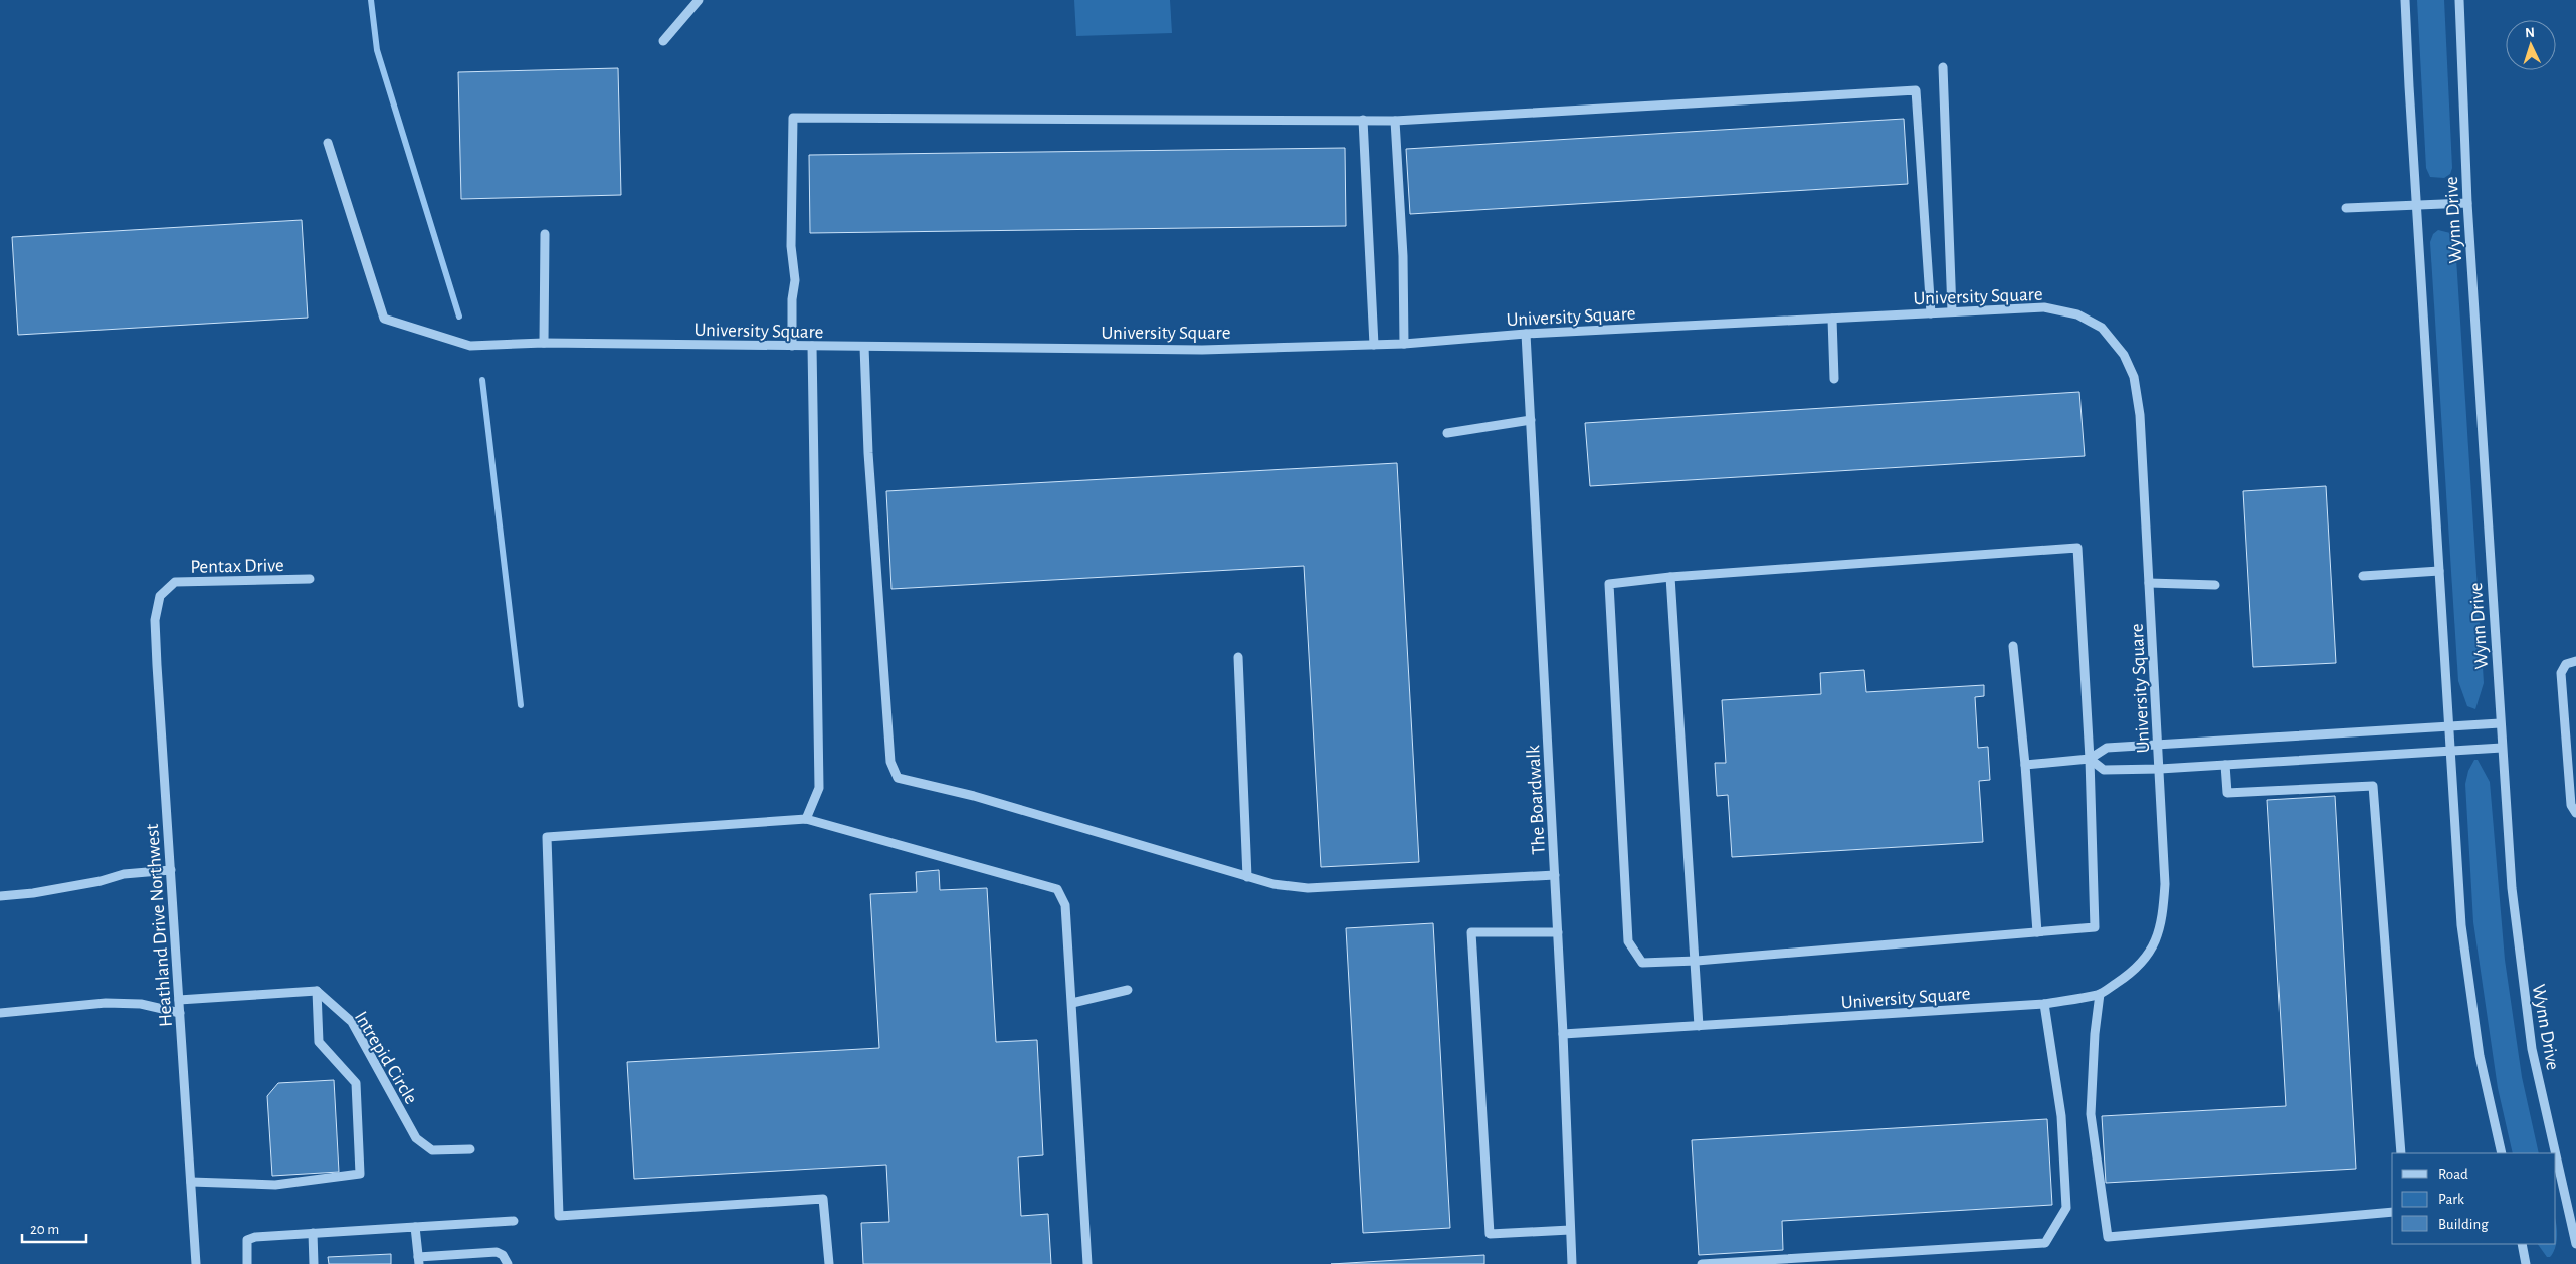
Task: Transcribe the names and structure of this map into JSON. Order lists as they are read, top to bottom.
{
  "streets": {
    "street": [
      "Wynn Drive",
      "University Square",
      "Pentax Drive",
      "The Boardwalk",
      "Heathland Drive Northwest",
      "Intrepid Circle"
    ]
  },
  "crossings": [
    ["University Square", "The Boardwalk"],
    ["Pentax Drive", "Heathland Drive Northwest"]
  ],
  "legend": ["Road", "Park", "Building"],
  "scale_bar": "20 m",
  "north": "top"
}
